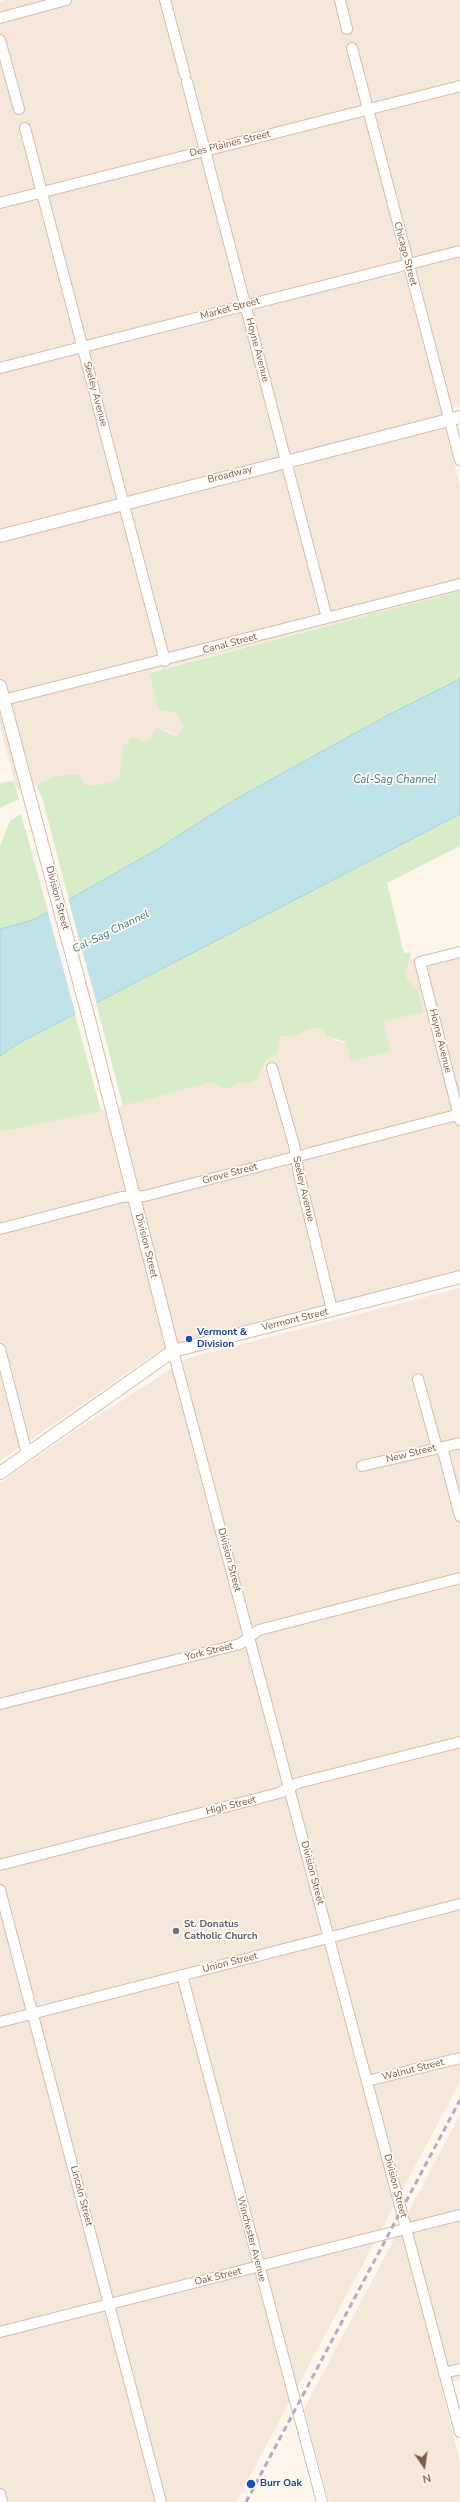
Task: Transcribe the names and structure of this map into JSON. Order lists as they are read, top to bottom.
{
  "streets": {
    "street": [
      "Des Plaines Street",
      "Chicago Street",
      "Market Street",
      "Hoyne Avenue",
      "Seeley Avenue",
      "Broadway",
      "Canal Street",
      "Division Street",
      "Grove Street",
      "Vermont Street",
      "New Street",
      "York Street",
      "High Street",
      "Union Street",
      "Walnut Street",
      "Lincoln Street",
      "Winchester Avenue",
      "Oak Street"
    ]
  },
  "crossings": [
    ["Des Plaines Street", "Chicago Street"],
    ["Des Plaines Street", "Hoyne Avenue"],
    ["Des Plaines Street", "Seeley Avenue"],
    ["Chicago Street", "Market Street"],
    ["Chicago Street", "Broadway"],
    ["Market Street", "Hoyne Avenue"],
    ["Market Street", "Seeley Avenue"],
    ["Hoyne Avenue", "Broadway"],
    ["Hoyne Avenue", "Canal Street"],
    ["Hoyne Avenue", "Grove Street"],
    ["Seeley Avenue", "Broadway"],
    ["Seeley Avenue", "Canal Street"],
    ["Seeley Avenue", "Grove Street"],
    ["Seeley Avenue", "Vermont Street"],
    ["Canal Street", "Division Street"],
    ["Division Street", "Grove Street"],
    ["Division Street", "Vermont Street"],
    ["Division Street", "York Street"],
    ["Division Street", "High Street"],
    ["Division Street", "Union Street"],
    ["Division Street", "Walnut Street"],
    ["Division Street", "Oak Street"],
    ["Union Street", "Lincoln Street"],
    ["Union Street", "Winchester Avenue"],
    ["Lincoln Street", "Oak Street"],
    ["Winchester Avenue", "Oak Street"]
  ],
  "water": ["Cal-Sag Channel"],
  "places": ["Vermont & Division", "St. Donatus Catholic Church", "Burr Oak"],
  "north": "bottom"
}
